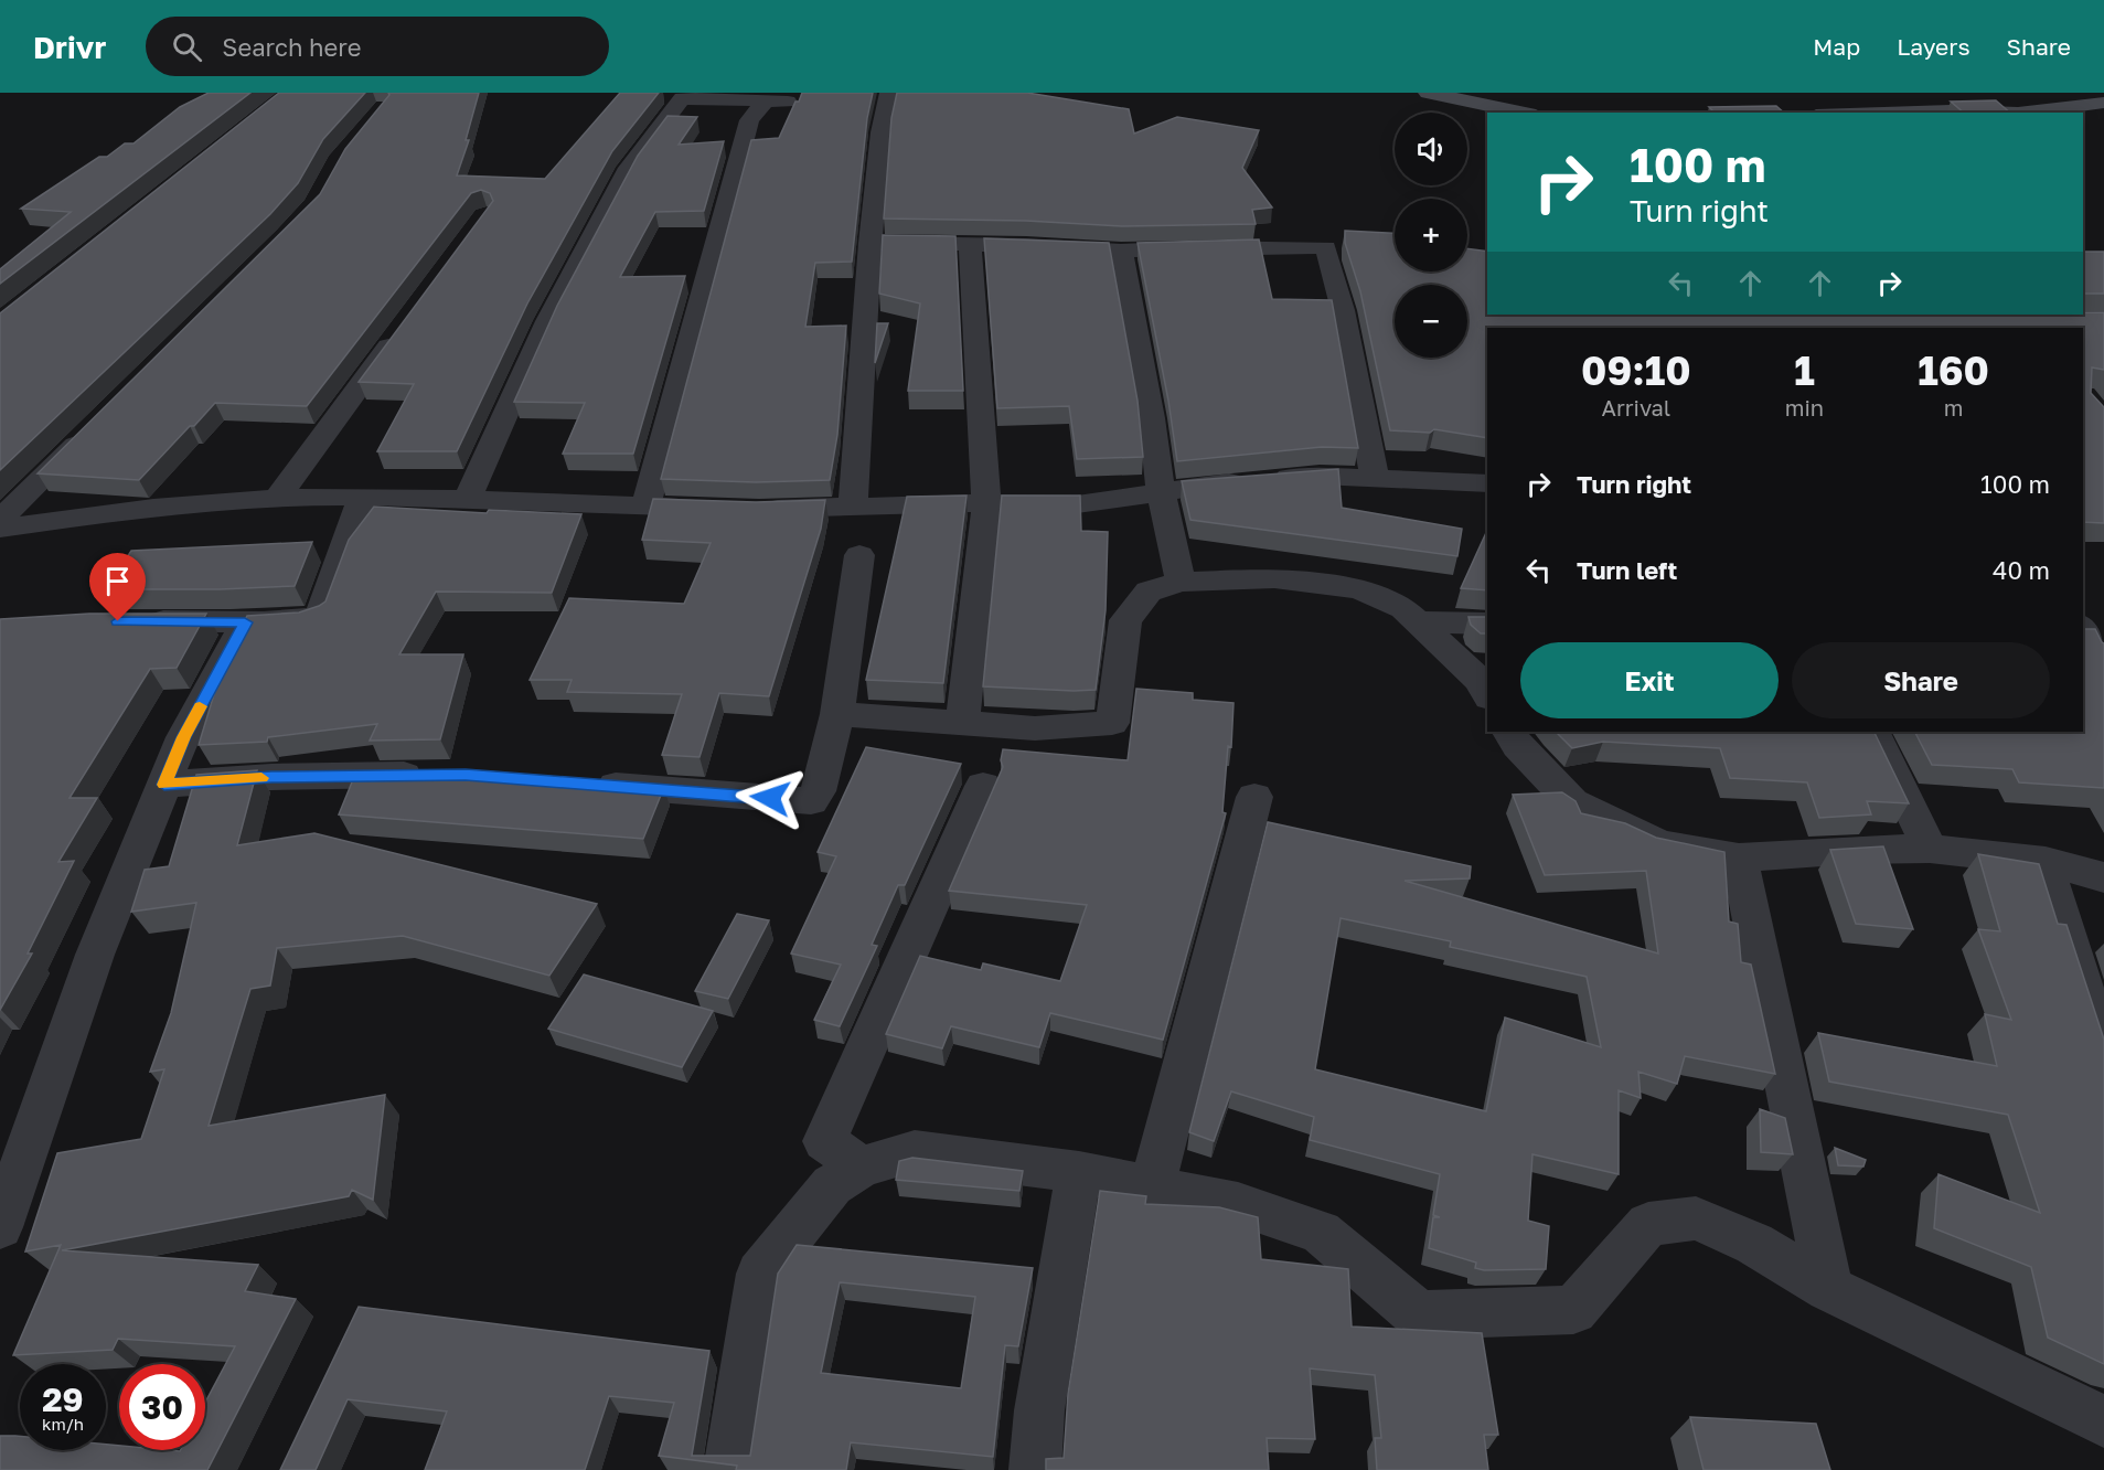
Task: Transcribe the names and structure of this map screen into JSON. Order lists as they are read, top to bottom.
{
  "page": {
    "header": "Drivr",
    "search": "Search here",
    "nav": ["Map", "Layers", "Share"],
    "map_buttons": ["+", "−"],
    "turn": ["100 m", "Turn right"],
    "eta": [
      "09:10",
      "Arrival",
      "1",
      "min",
      "160",
      "m"
    ],
    "list": [
      {
        "name": "Turn right",
        "value": "100 m"
      },
      {
        "name": "Turn left",
        "value": "40 m"
      }
    ],
    "buttons": ["Exit", "Share"],
    "speed": "29 km/h",
    "limit": "30"
  }
}
